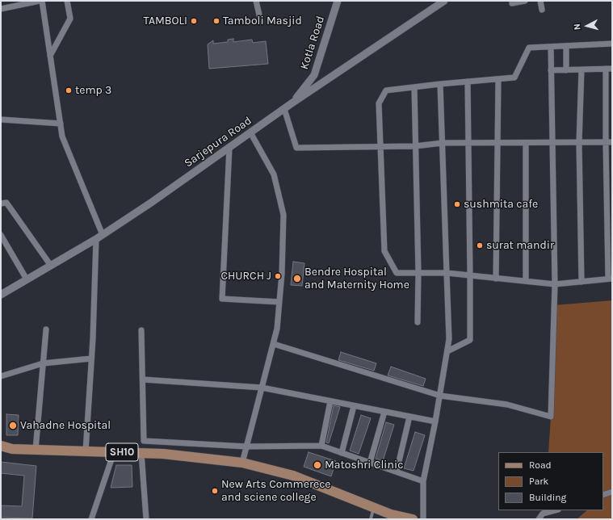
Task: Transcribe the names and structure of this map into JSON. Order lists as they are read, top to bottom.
{
  "streets": {
    "main road": ["SH10"],
    "street": ["Kotla Road", "Sarjepura Road"]
  },
  "crossings": [
    ["Kotla Road", "Sarjepura Road"]
  ],
  "places": [
    "TAMBOLI",
    "Tamboli Masjid",
    "temp 3",
    "sushmita cafe",
    "surat mandir",
    "CHURCH J",
    "Bendre Hospital and Maternity Home",
    "Vahadne Hospital",
    "Matoshri Clinic",
    "New Arts Commerece and sciene college"
  ],
  "legend": ["Road", "Park", "Building"],
  "north": "left"
}
